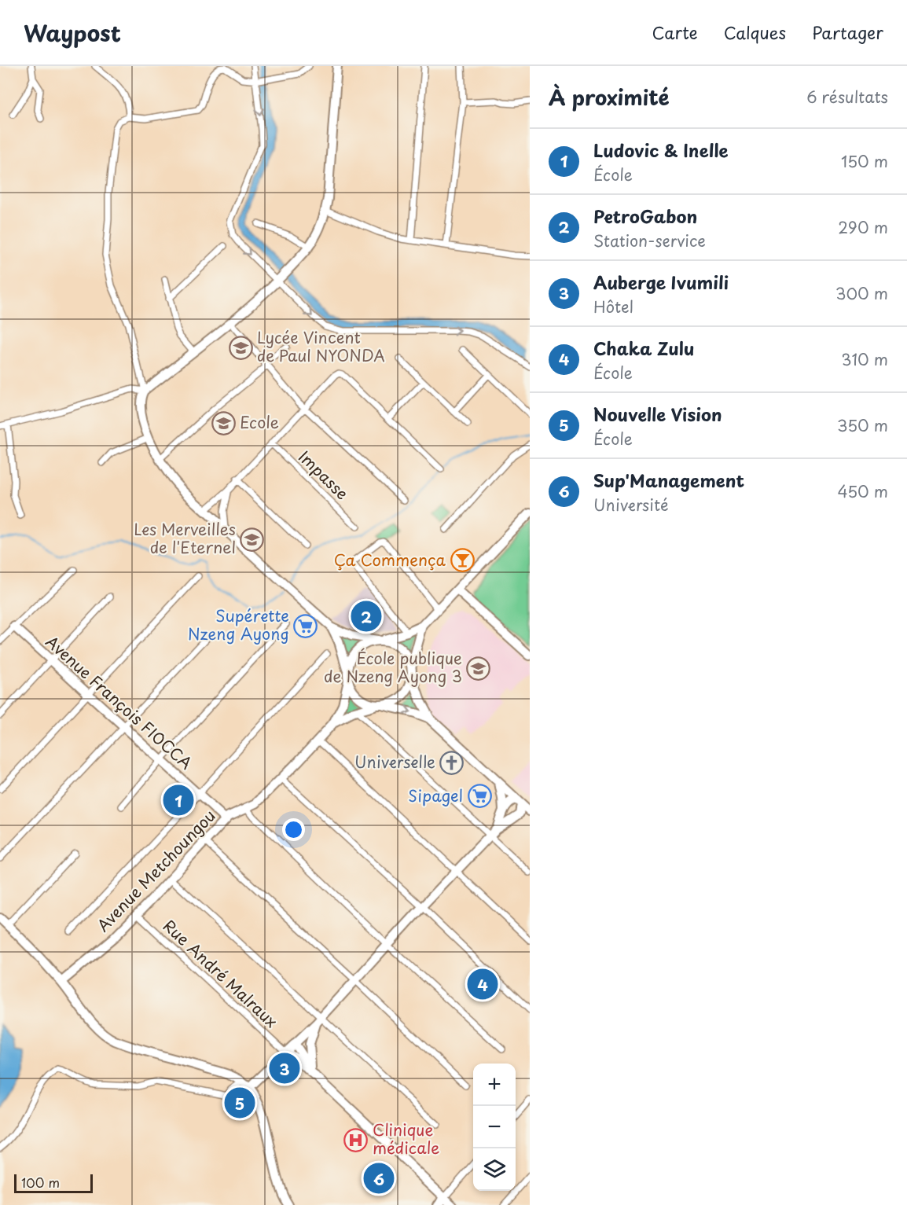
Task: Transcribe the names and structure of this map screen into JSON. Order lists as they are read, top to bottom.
{
  "streets": {
    "main road": ["Avenue François FIOCCA", "Avenue Metchoungou"],
    "street": ["Impasse", "Rue André Malraux"]
  },
  "crossings": [
    ["Avenue François FIOCCA", "Avenue Metchoungou"],
    ["Avenue Metchoungou", "Rue André Malraux"]
  ],
  "places": {
    "school or university": [
      "Lycée Vincent de Paul NYONDA",
      "Ecole",
      "Les Merveilles de l'Eternel",
      "École publique de Nzeng Ayong 3"
    ],
    "bar": ["Ça Commença"],
    "supermarket": ["Supérette Nzeng Ayong", "Sipagel"],
    "church": ["Universelle"],
    "hospital": ["Clinique médicale"]
  },
  "scale_bar": "100 m",
  "page": {
    "header": "Waypost",
    "nav": ["Carte", "Calques", "Partager"],
    "heading": ["À proximité", "6 résultats"],
    "list": [
      {
        "mark": "1",
        "name": "Ludovic & Inelle",
        "note": "École",
        "value": "150 m"
      },
      {
        "mark": "2",
        "name": "PetroGabon",
        "note": "Station-service",
        "value": "290 m"
      },
      {
        "mark": "3",
        "name": "Auberge Ivumili",
        "note": "Hôtel",
        "value": "300 m"
      },
      {
        "mark": "4",
        "name": "Chaka Zulu",
        "note": "École",
        "value": "310 m"
      },
      {
        "mark": "5",
        "name": "Nouvelle Vision",
        "note": "École",
        "value": "350 m"
      },
      {
        "mark": "6",
        "name": "Sup'Management",
        "note": "Université",
        "value": "450 m"
      }
    ],
    "pins": [
      "2",
      "1",
      "4",
      "3",
      "5",
      "6"
    ],
    "map_buttons": ["+", "−"],
    "scale": "100 m"
  }
}
